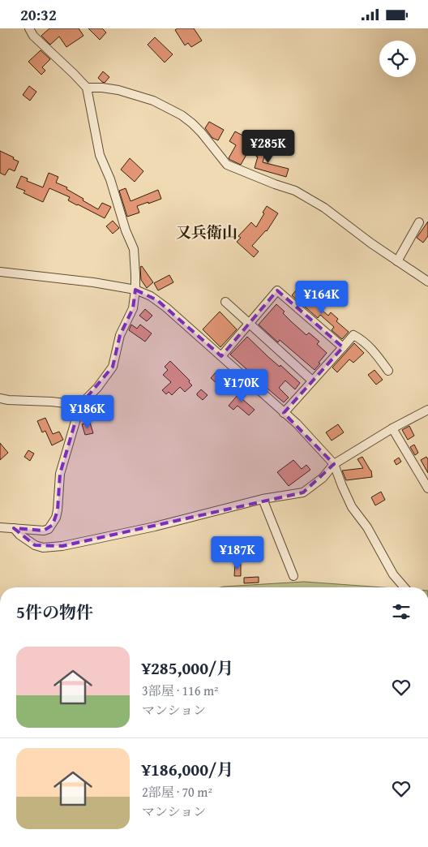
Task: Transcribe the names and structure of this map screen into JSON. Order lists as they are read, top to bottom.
{
  "districts": ["又兵衛山"],
  "page": {
    "status": "20:32",
    "price": [
      "¥285K",
      "¥164K",
      "¥170K",
      "¥186K",
      "¥187K"
    ],
    "heading": "5件の物件",
    "list": [
      {
        "name": "¥285,000/月",
        "note": "3部屋 · 116 m² · マンション"
      },
      {
        "name": "¥186,000/月",
        "note": "2部屋 · 70 m² · マンション"
      }
    ]
  }
}
